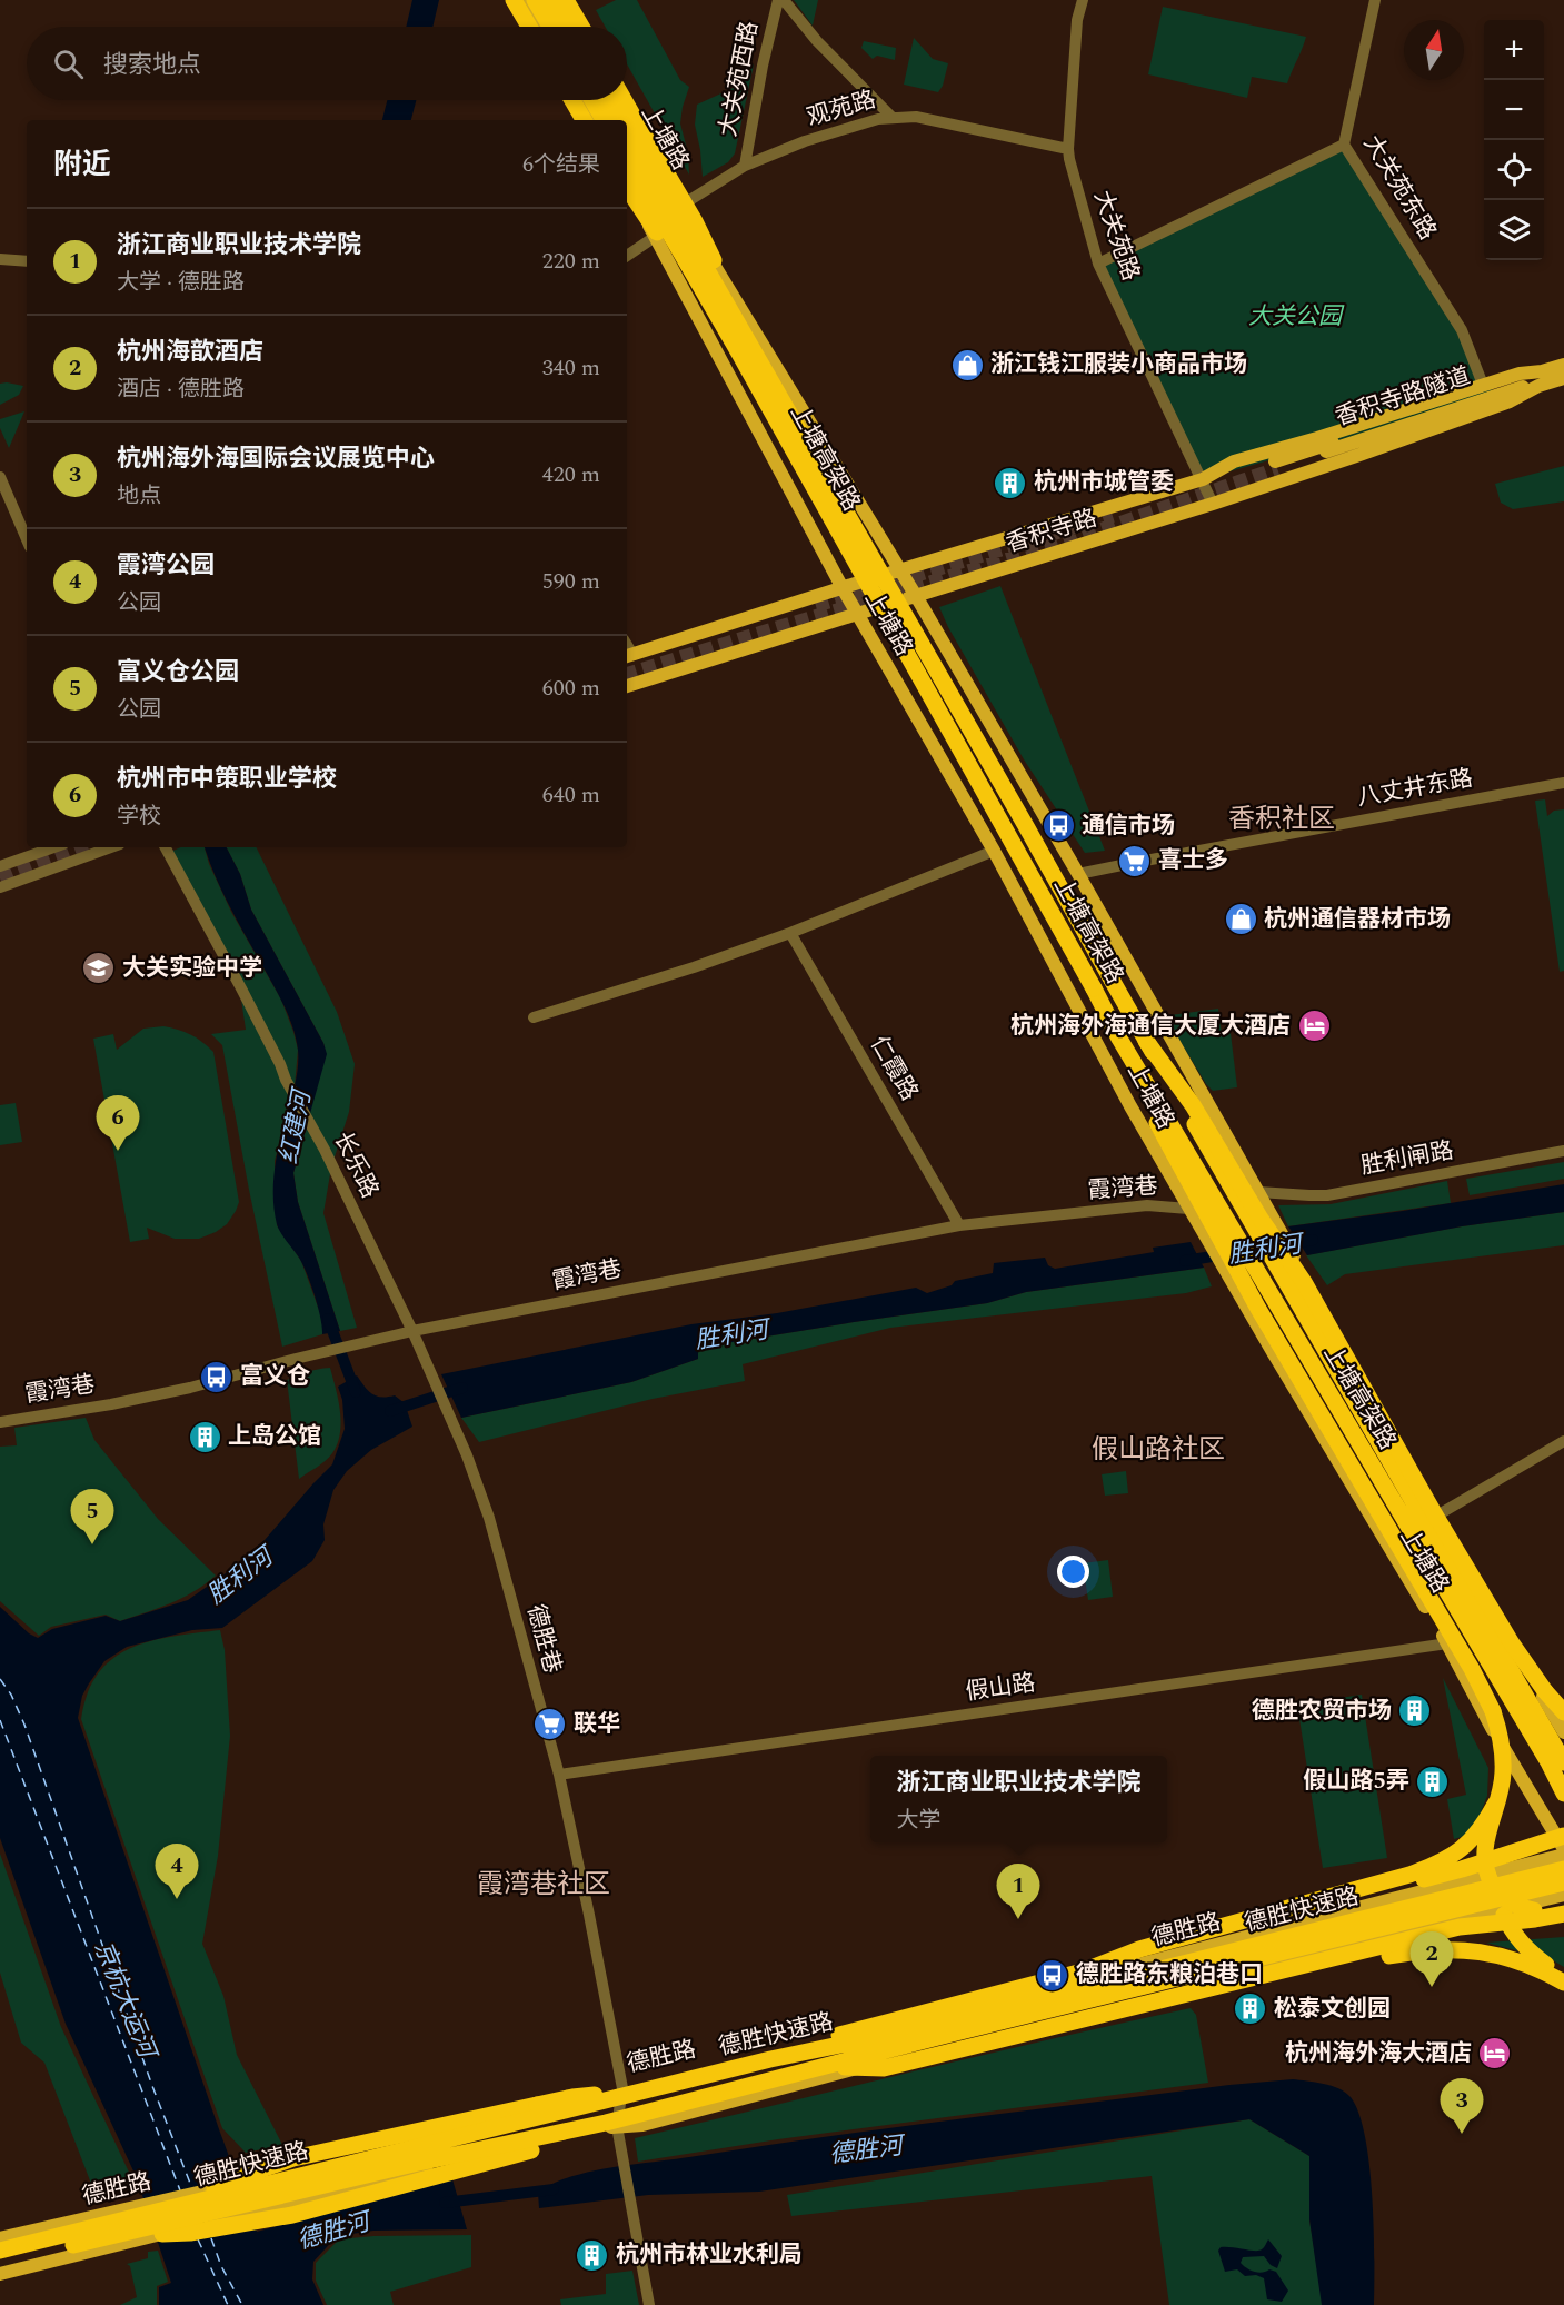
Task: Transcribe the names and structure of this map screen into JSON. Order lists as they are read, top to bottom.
{
  "streets": {
    "highway": ["上塘高架路", "德胜快速路"],
    "main road": [
      "上塘路",
      "香积寺路隧道",
      "香积寺路",
      "德胜路"
    ],
    "street": [
      "大关苑西路",
      "观苑路",
      "大关苑东路",
      "大关苑路",
      "八丈井东路",
      "仁霞路",
      "胜利闸路",
      "长乐路",
      "霞湾巷",
      "德胜巷",
      "假山路"
    ]
  },
  "crossings": [
    ["大关苑西路", "观苑路"],
    ["观苑路", "上塘路"],
    ["观苑路", "大关苑路"],
    ["上塘路", "香积寺路"],
    ["上塘路", "八丈井东路"],
    ["上塘路", "胜利闸路"],
    ["上塘路", "霞湾巷"],
    ["上塘路", "假山路"],
    ["大关苑东路", "香积寺路"],
    ["大关苑路", "香积寺路"],
    ["香积寺路隧道", "香积寺路"],
    ["仁霞路", "霞湾巷"],
    ["长乐路", "霞湾巷"],
    ["长乐路", "德胜巷"],
    ["霞湾巷", "德胜巷"],
    ["德胜巷", "假山路"],
    ["德胜巷", "德胜快速路"],
    ["德胜巷", "德胜路"]
  ],
  "districts": ["香积社区", "假山路社区", "霞湾巷社区"],
  "water": [
    "红建河",
    "胜利河",
    "京杭大运河",
    "德胜河"
  ],
  "parks": ["大关公园"],
  "places": {
    "shop": ["浙江钱江服装小商品市场", "杭州通信器材市场"],
    "building": [
      "杭州市城管委",
      "上岛公馆",
      "德胜农贸市场",
      "假山路5弄",
      "松泰文创园",
      "杭州市林业水利局"
    ],
    "bus stop": ["通信市场", "富义仓", "德胜路东粮泊巷口"],
    "supermarket": ["喜士多", "联华"],
    "school or university": ["大关实验中学"],
    "hotel": ["杭州海外海通信大厦大酒店", "杭州海外海大酒店"]
  },
  "north": "top",
  "page": {
    "map_buttons": ["+", "−"],
    "search": "搜索地点",
    "heading": ["附近", "6个结果"],
    "list": [
      {
        "mark": "1",
        "name": "浙江商业职业技术学院",
        "note": "大学 · 德胜路",
        "value": "220 m"
      },
      {
        "mark": "2",
        "name": "杭州海歆酒店",
        "note": "酒店 · 德胜路",
        "value": "340 m"
      },
      {
        "mark": "3",
        "name": "杭州海外海国际会议展览中心",
        "note": "地点",
        "value": "420 m"
      },
      {
        "mark": "4",
        "name": "霞湾公园",
        "note": "公园",
        "value": "590 m"
      },
      {
        "mark": "5",
        "name": "富义仓公园",
        "note": "公园",
        "value": "600 m"
      },
      {
        "mark": "6",
        "name": "杭州市中策职业学校",
        "note": "学校",
        "value": "640 m"
      }
    ],
    "pins": [
      "6",
      "5",
      "4",
      "1",
      "2",
      "3"
    ],
    "popup": ["浙江商业职业技术学院", "大学"]
  }
}
